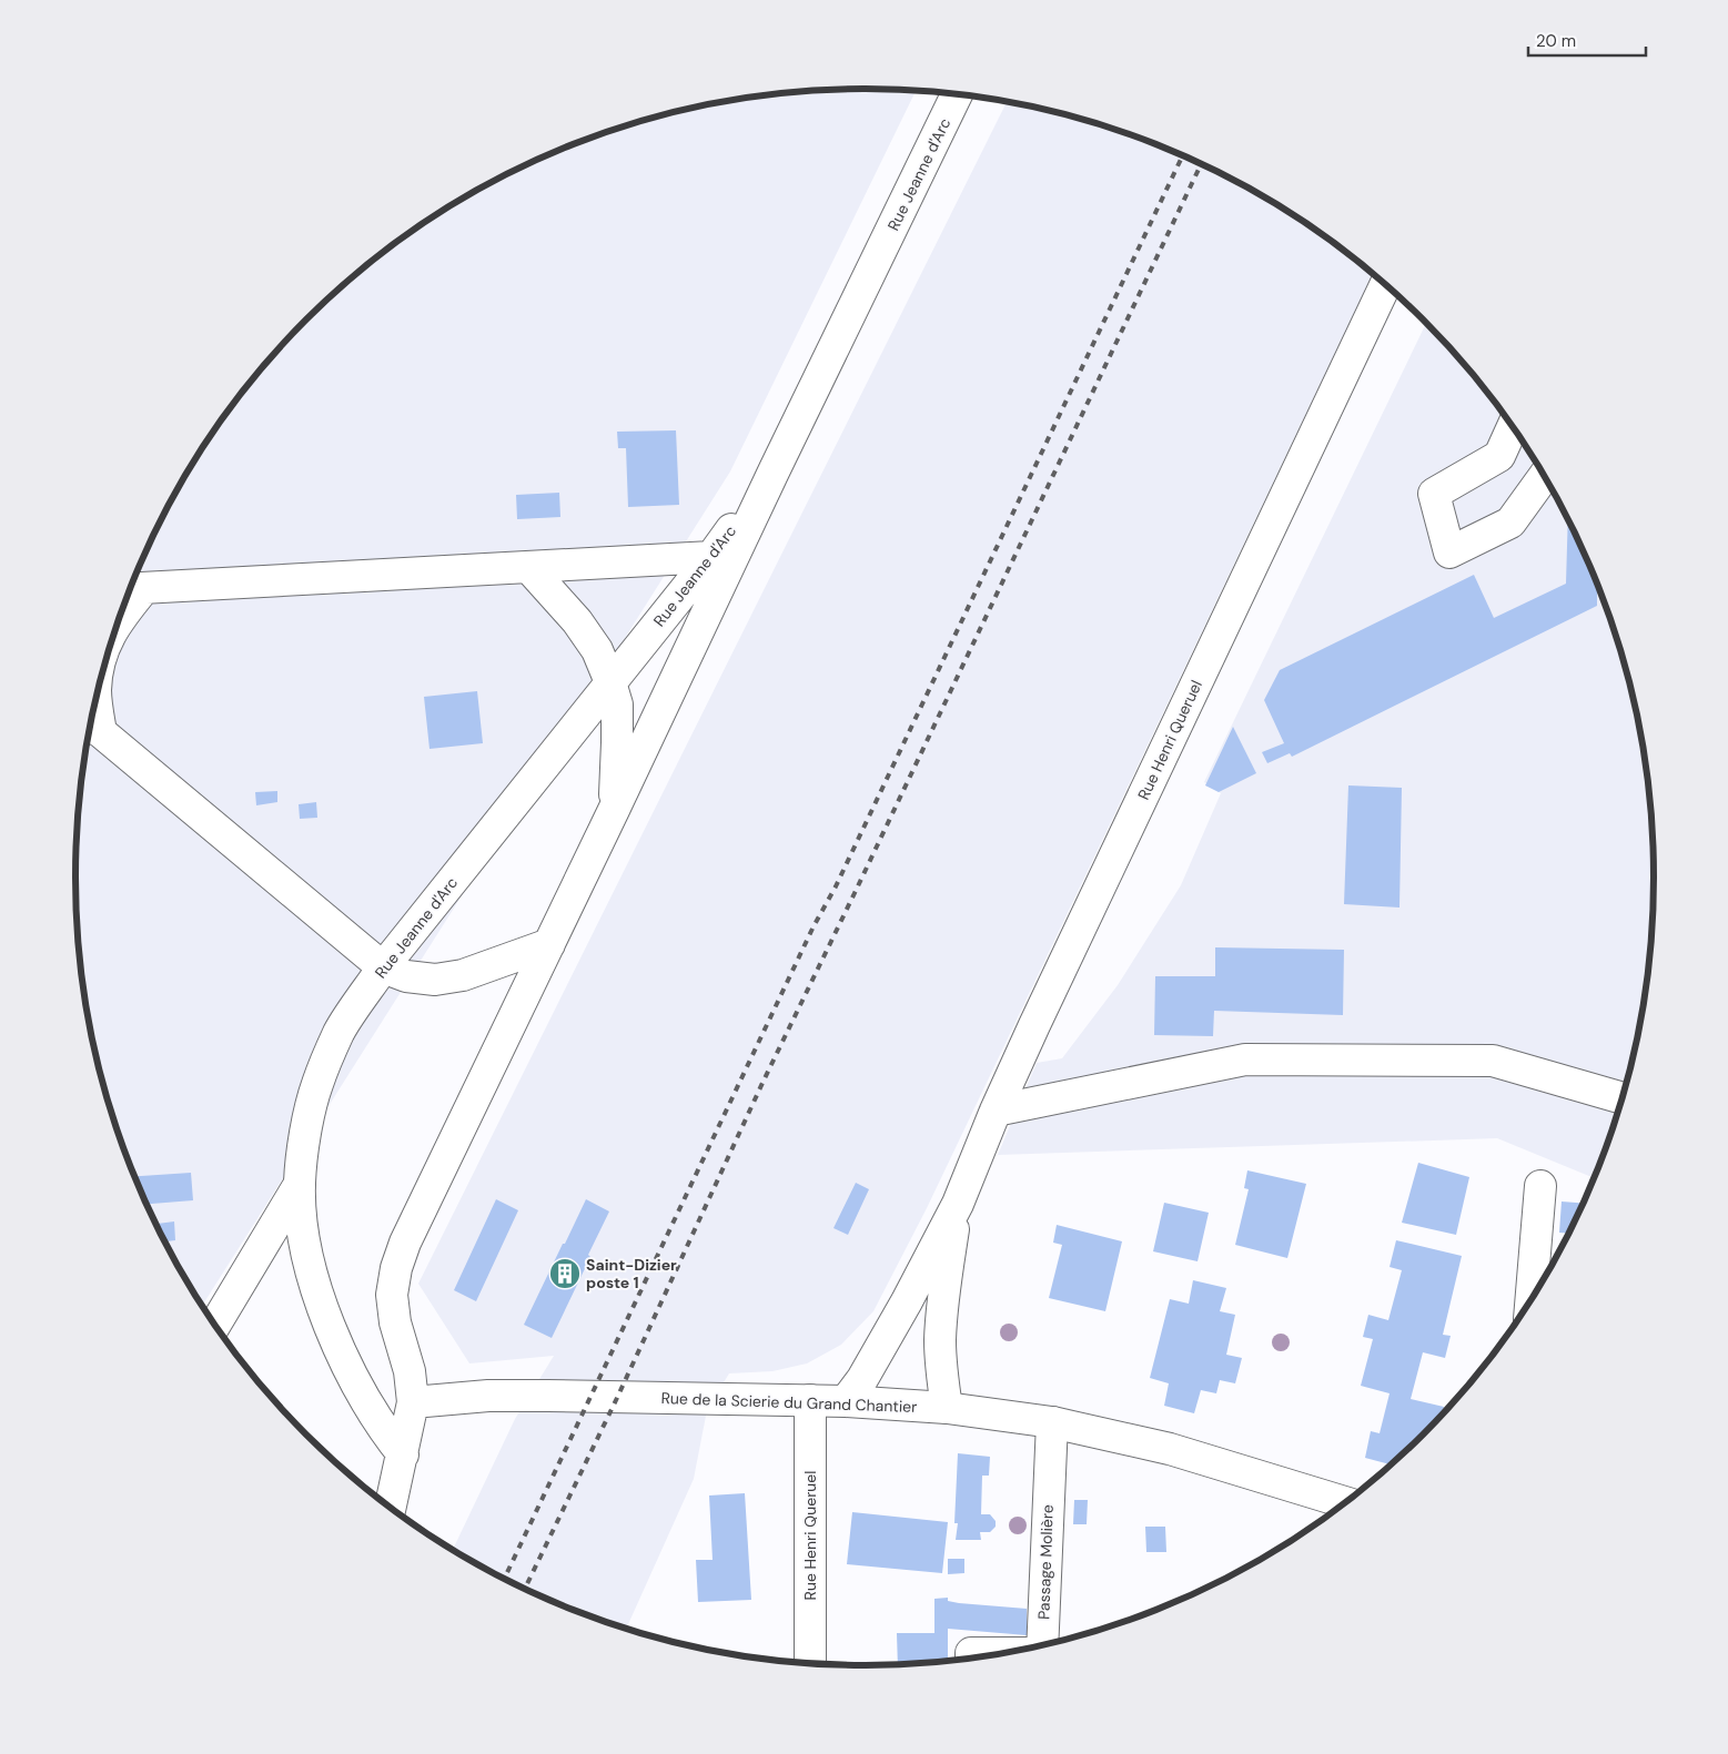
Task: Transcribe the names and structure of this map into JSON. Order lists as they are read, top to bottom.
{
  "streets": {
    "main road": [
      "Rue Jeanne d'Arc",
      "Rue Henri Queruel",
      "Rue de la Scierie du Grand Chantier",
      "Passage Molière"
    ]
  },
  "crossings": [
    ["Rue Jeanne d'Arc", "Rue de la Scierie du Grand Chantier"],
    ["Rue Henri Queruel", "Rue de la Scierie du Grand Chantier"],
    ["Rue de la Scierie du Grand Chantier", "Passage Molière"]
  ],
  "places": {
    "building": ["Saint-Dizier poste 1"]
  },
  "scale_bar": "20 m"
}
